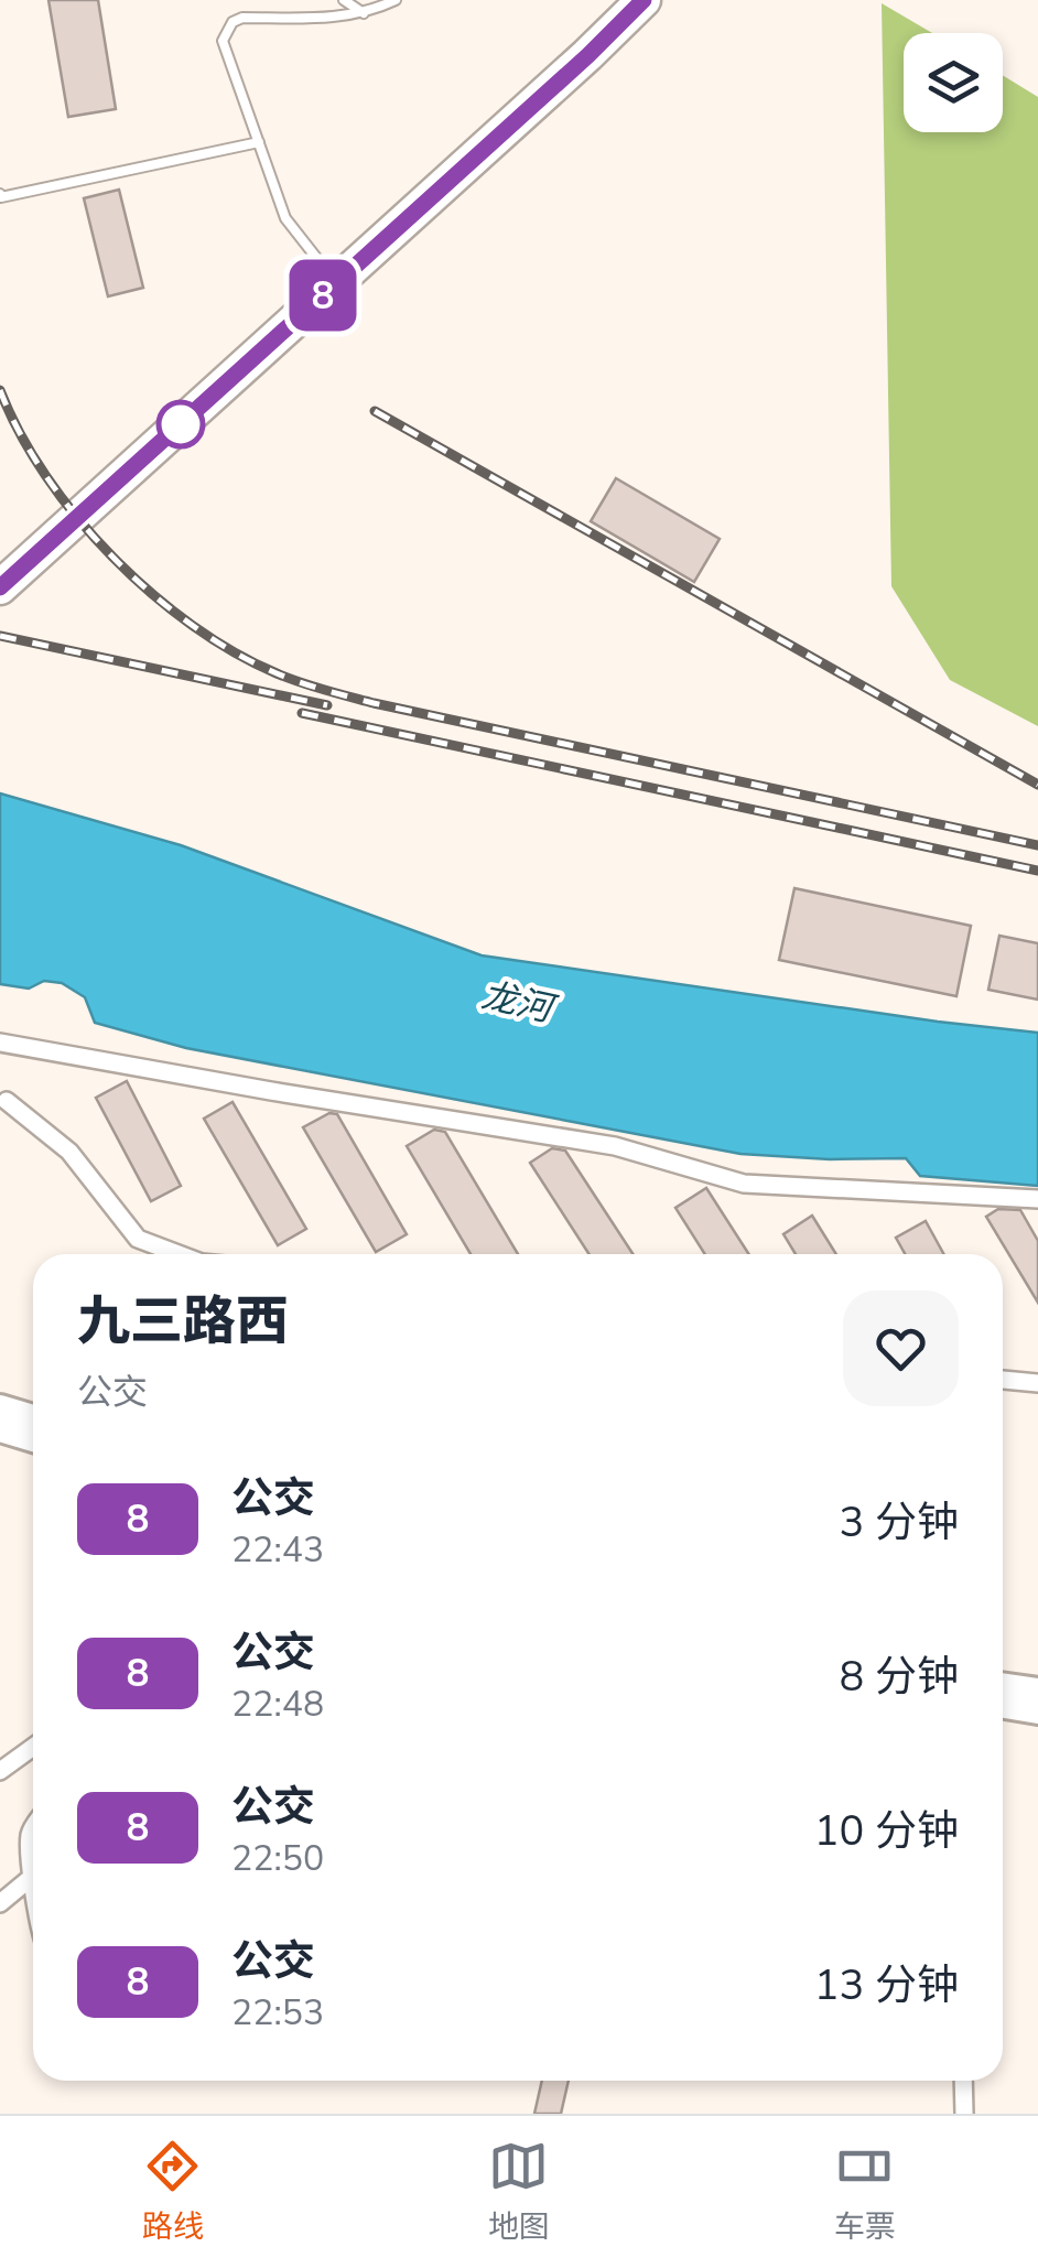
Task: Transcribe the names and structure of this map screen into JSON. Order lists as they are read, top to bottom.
{
  "water": ["龙河"],
  "lines": ["bus line 8"],
  "page": {
    "on_map": "8",
    "heading": ["九三路西", "公交"],
    "list": [
      {
        "mark": "8",
        "name": "公交",
        "note": "22:43",
        "value": "3 分钟"
      },
      {
        "mark": "8",
        "name": "公交",
        "note": "22:48",
        "value": "8 分钟"
      },
      {
        "mark": "8",
        "name": "公交",
        "note": "22:50",
        "value": "10 分钟"
      },
      {
        "mark": "8",
        "name": "公交",
        "note": "22:53",
        "value": "13 分钟"
      }
    ],
    "tabs": ["路线", "地图", "车票"]
  }
}
